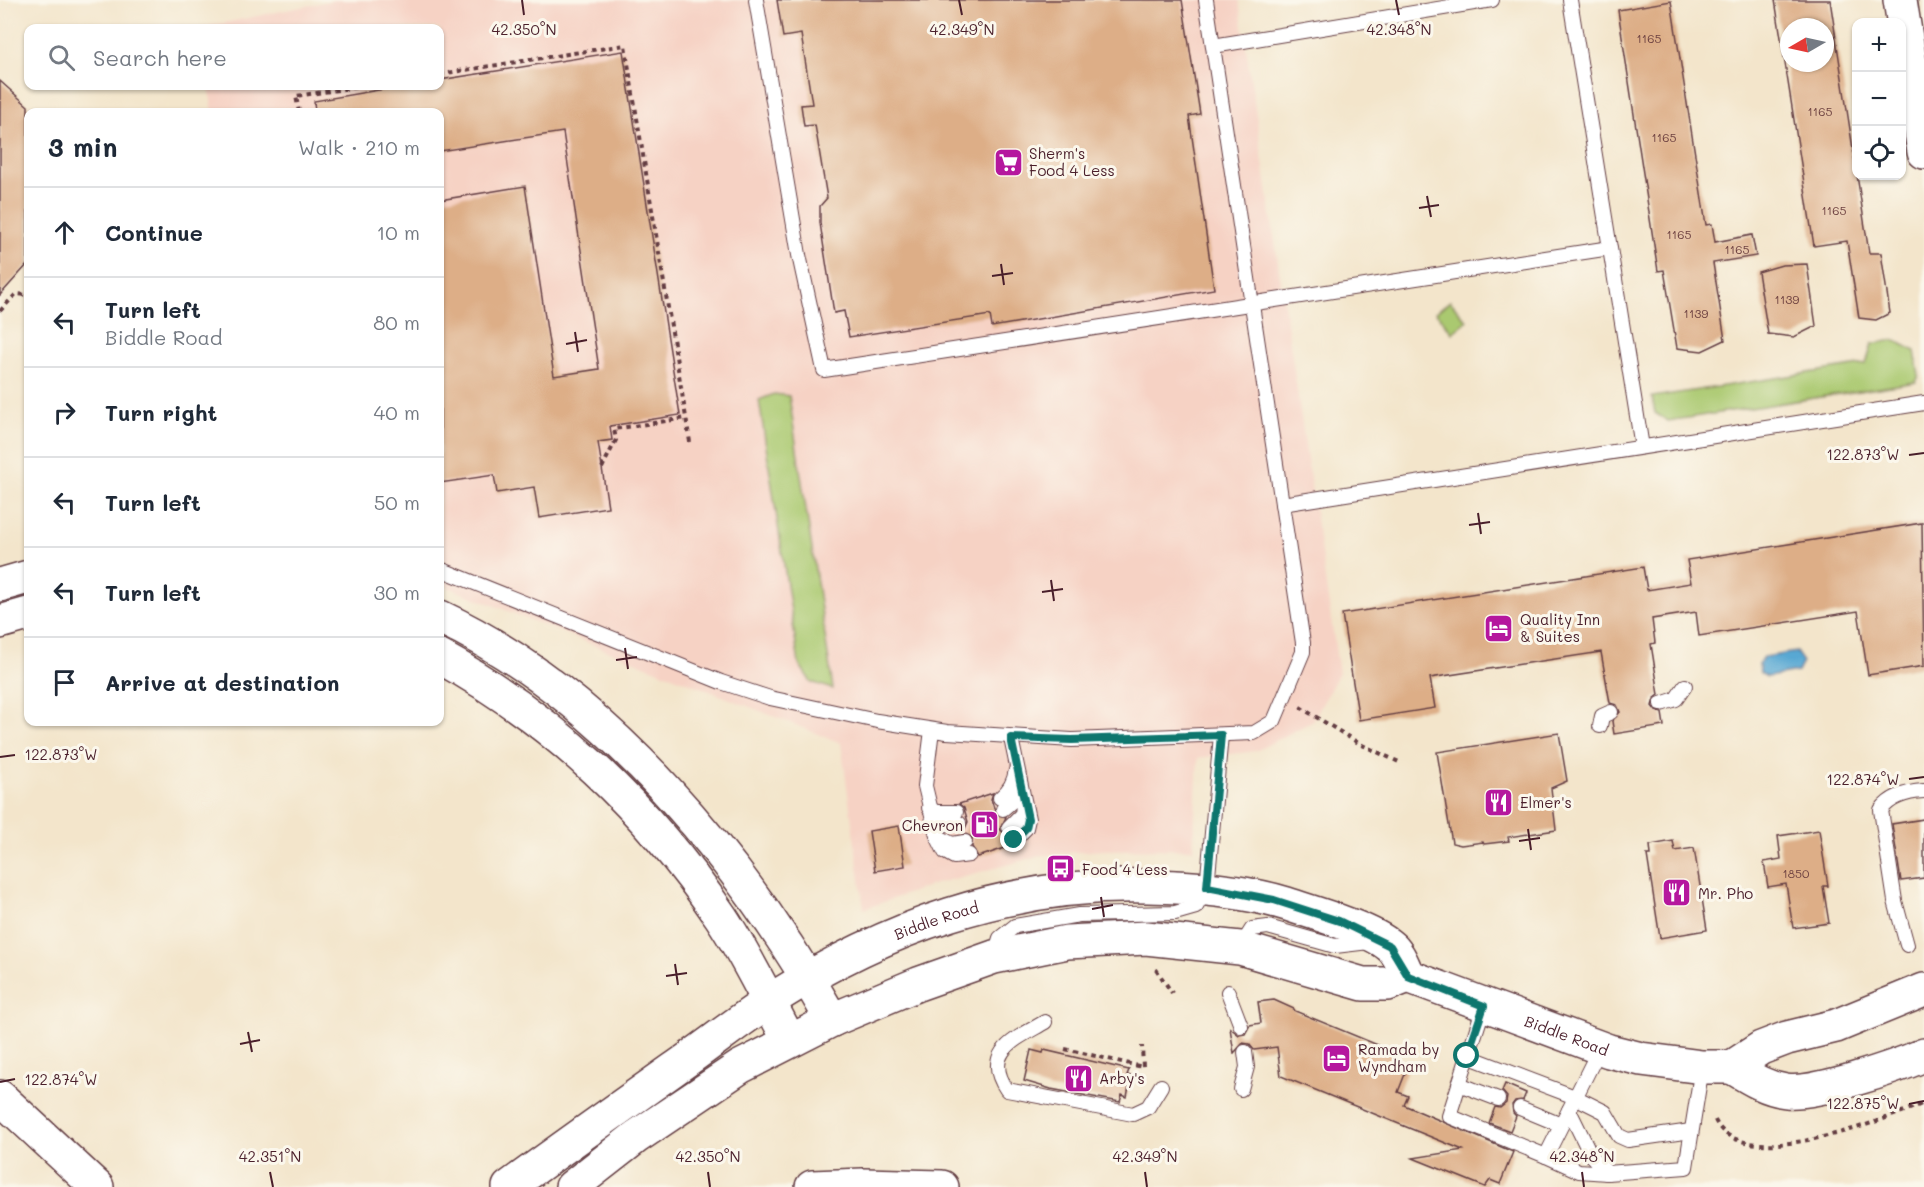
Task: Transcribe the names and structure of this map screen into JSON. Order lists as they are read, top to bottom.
{
  "streets": {
    "main road": ["Biddle Road"]
  },
  "places": {
    "supermarket": ["Sherm's Food 4 Less"],
    "hotel": ["Quality Inn & Suites", "Ramada by Wyndham"],
    "restaurant": ["Elmer's", "Mr. Pho", "Arby's"],
    "fuel station": ["Chevron"],
    "bus stop": ["Food 4 Less"]
  },
  "house_numbers": [
    "1165",
    "1165",
    "1165",
    "1165",
    "1165",
    "1165",
    "1139",
    "1139",
    "1850"
  ],
  "north": "left",
  "page": {
    "map_buttons": ["+", "−"],
    "search": "Search here",
    "heading": ["3 min", "Walk · 210 m"],
    "list": [
      ["Continue", "10 m"],
      ["Turn left", "Biddle Road", "80 m"],
      ["Turn right", "40 m"],
      ["Turn left", "50 m"],
      ["Turn left", "30 m"],
      "Arrive at destination"
    ]
  },
  "coordinates": [
    "42.350°N",
    "42.349°N",
    "42.348°N",
    "122.873°W",
    "122.874°W",
    "122.875°W",
    "42.351°N"
  ]
}
